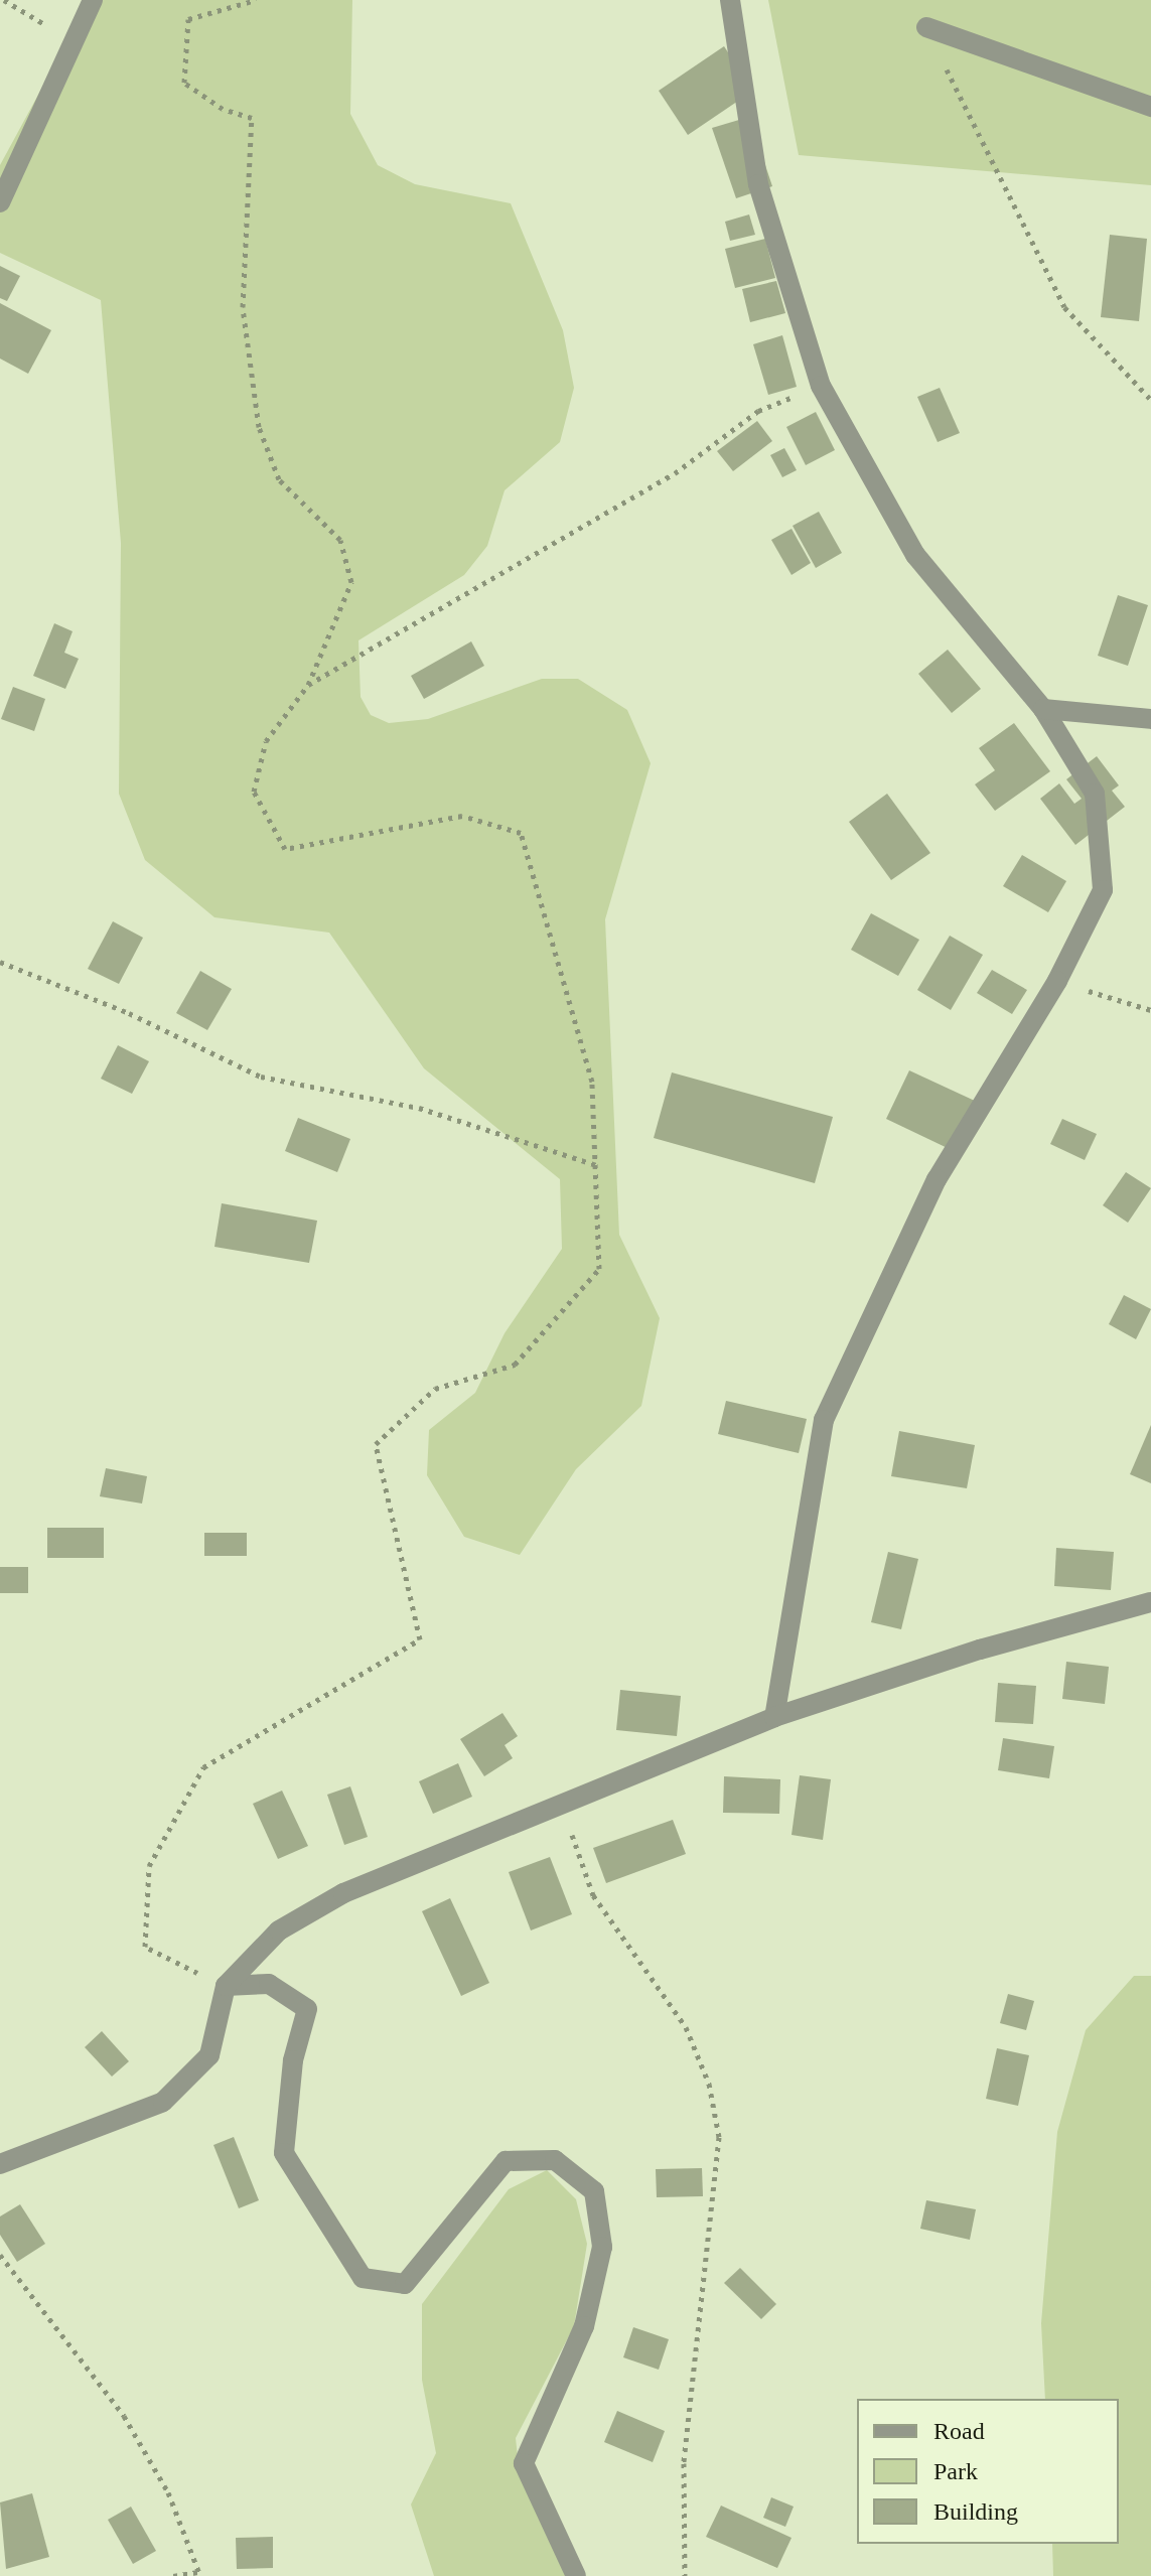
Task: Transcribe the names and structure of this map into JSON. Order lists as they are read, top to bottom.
{
  "legend": ["Road", "Park", "Building"]
}
